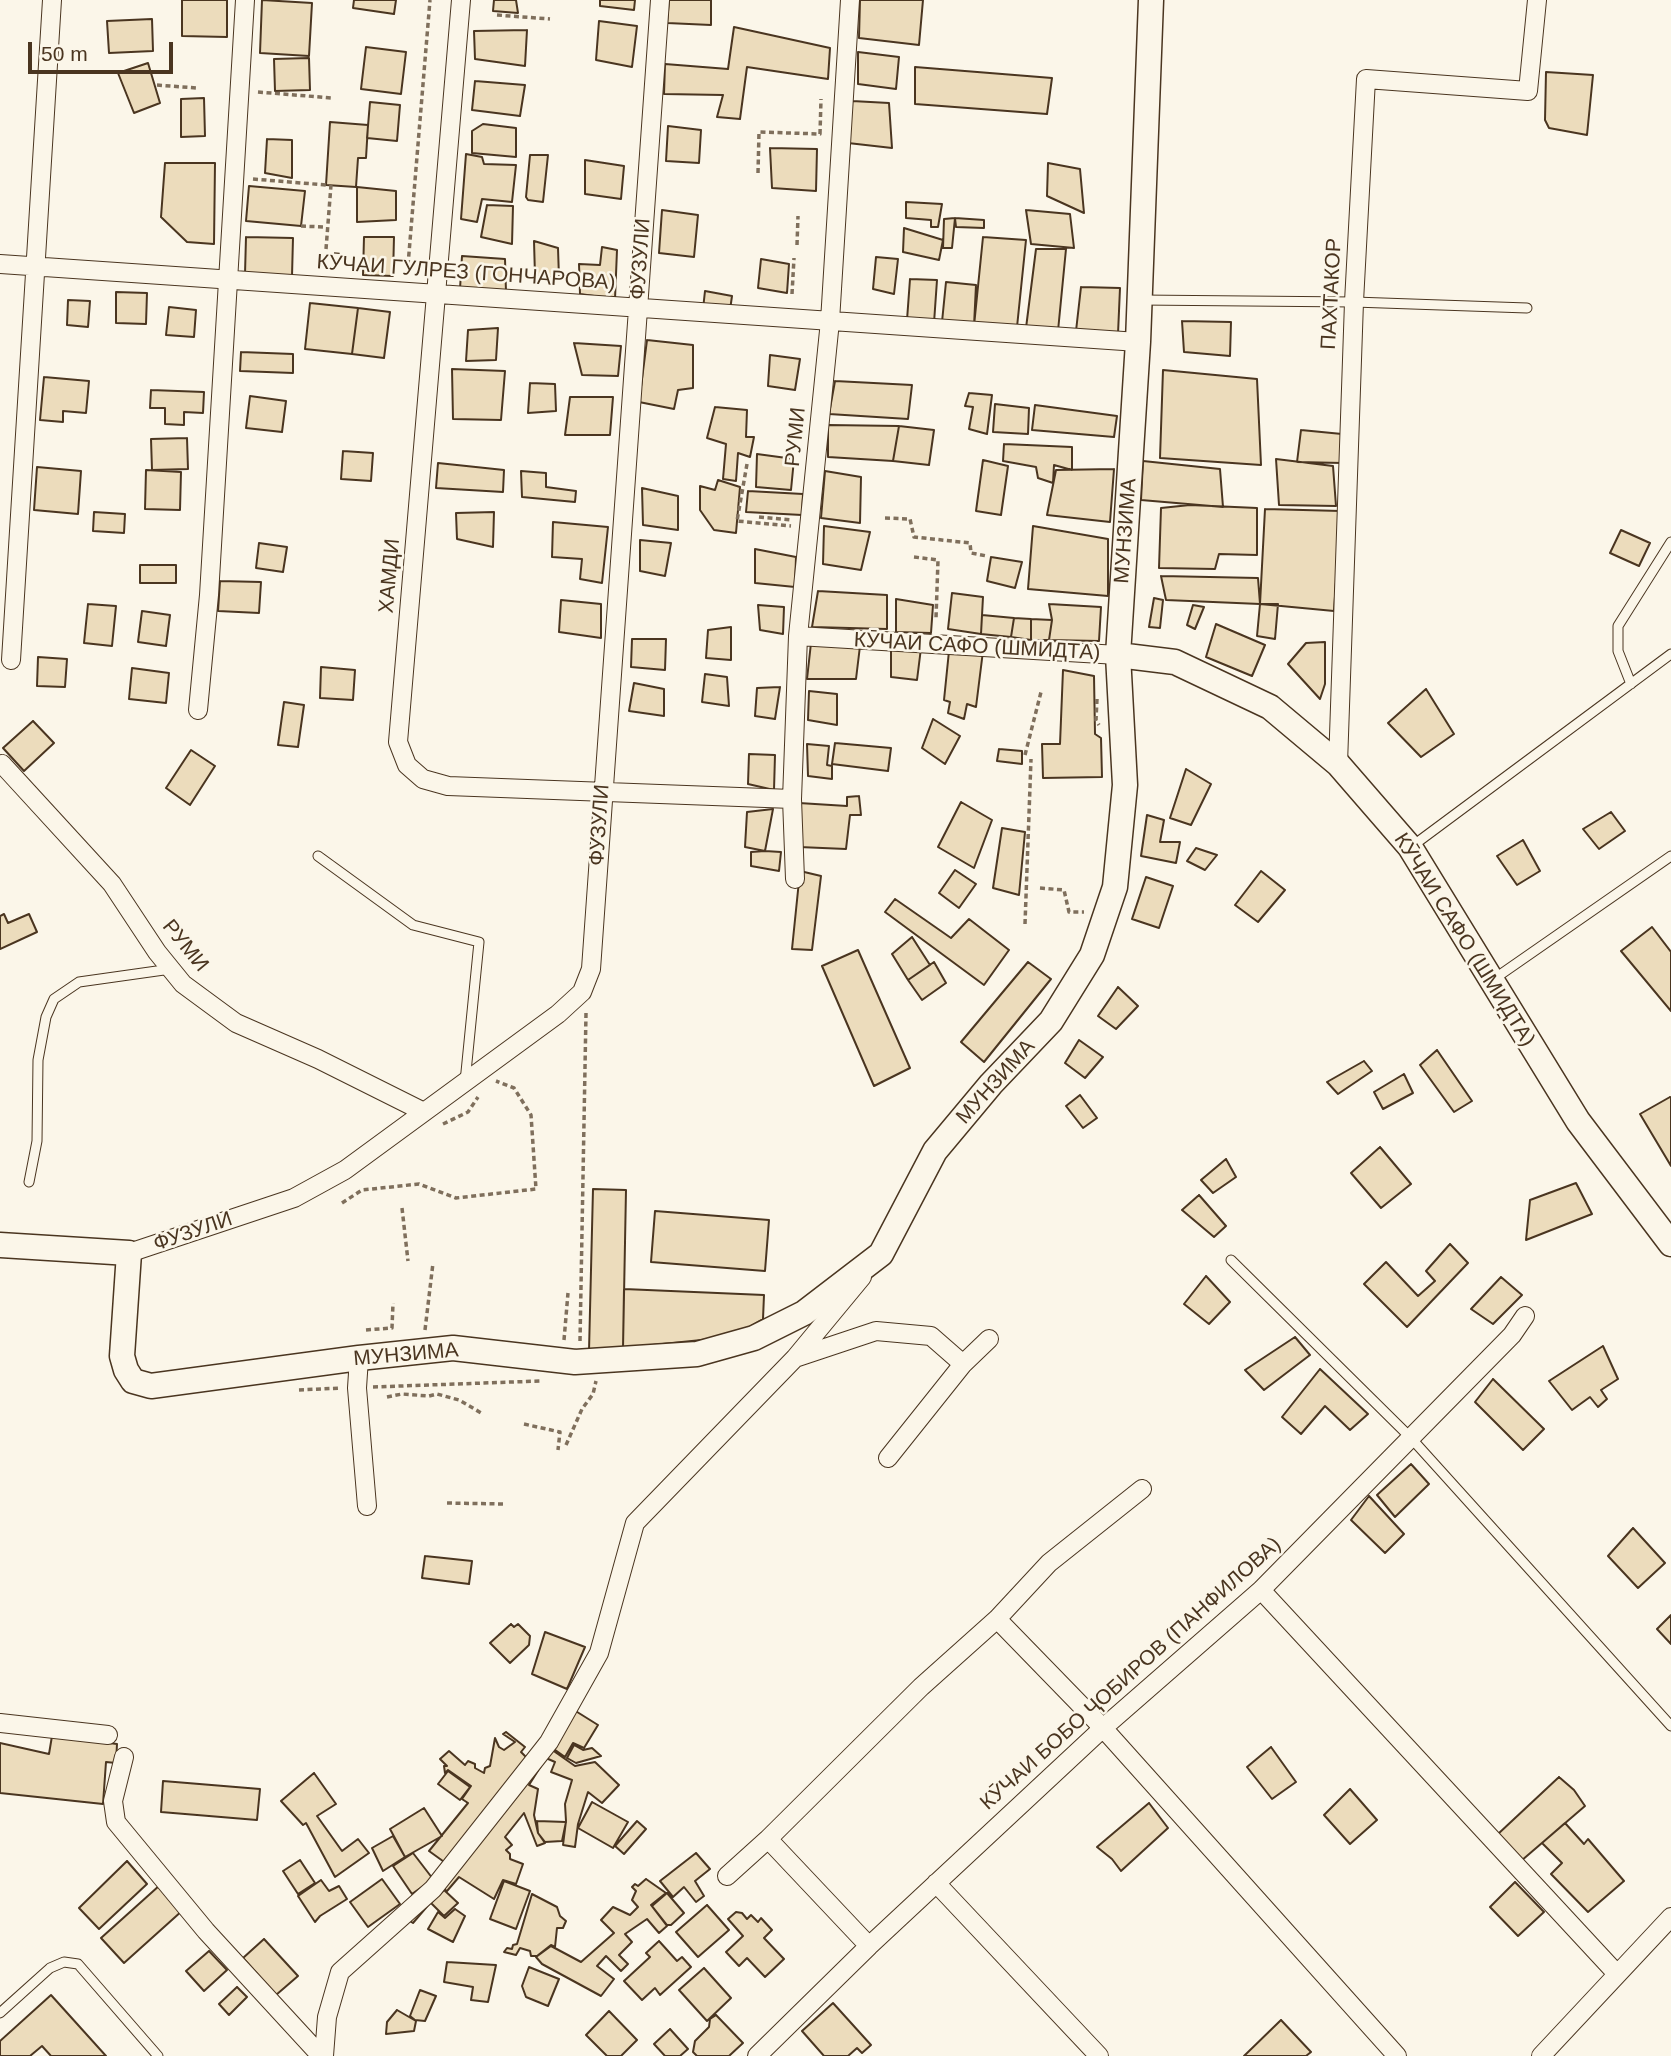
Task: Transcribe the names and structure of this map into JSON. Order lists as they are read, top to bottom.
{
  "streets": {
    "street": [
      "ФУЗУЛИ",
      "КӮЧАИ ГУЛРЕЗ (ГОНЧАРОВА)",
      "ПАХТАКОР",
      "РУМИ",
      "МУНЗИМА",
      "ХАМДИ",
      "КӮЧАИ САФО (ШМИДТА)",
      "КӮЧАИ БОБО ҶОБИРОВ (ПАНФИЛОВА)"
    ]
  },
  "crossings": [
    ["ФУЗУЛИ", "КӮЧАИ ГУЛРЕЗ (ГОНЧАРОВА)"],
    ["ФУЗУЛИ", "РУМИ"],
    ["ФУЗУЛИ", "МУНЗИМА"],
    ["ФУЗУЛИ", "ХАМДИ"],
    ["КӮЧАИ ГУЛРЕЗ (ГОНЧАРОВА)", "РУМИ"],
    ["КӮЧАИ ГУЛРЕЗ (ГОНЧАРОВА)", "МУНЗИМА"],
    ["КӮЧАИ ГУЛРЕЗ (ГОНЧАРОВА)", "ХАМДИ"],
    ["ПАХТАКОР", "КӮЧАИ САФО (ШМИДТА)"],
    ["РУМИ", "ХАМДИ"],
    ["РУМИ", "КӮЧАИ САФО (ШМИДТА)"],
    ["МУНЗИМА", "КӮЧАИ САФО (ШМИДТА)"]
  ],
  "scale_bar": "50 m"
}
